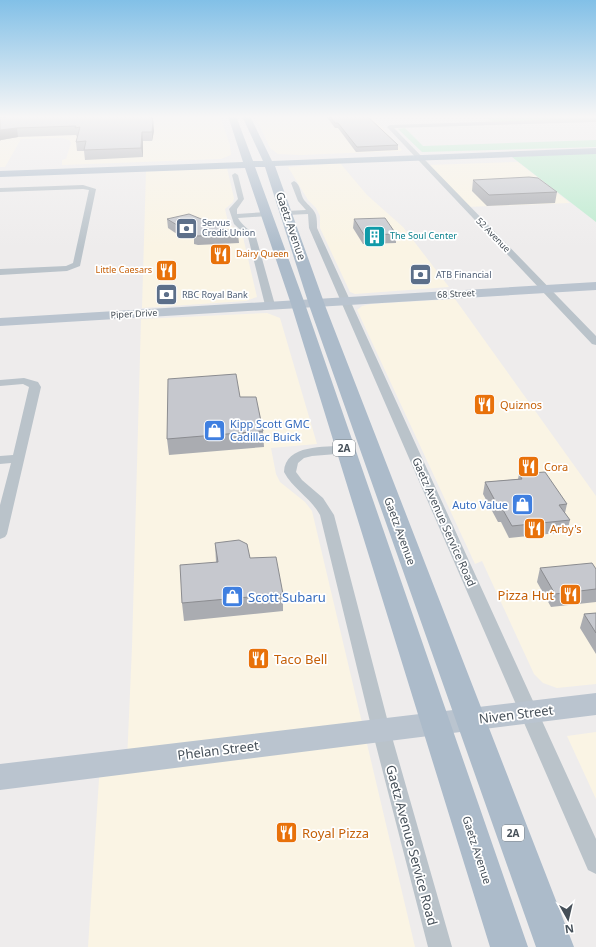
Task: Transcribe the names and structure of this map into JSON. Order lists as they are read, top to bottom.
{
  "streets": {
    "main road": ["Gaetz Avenue", "2A"],
    "street": [
      "52 Avenue",
      "68 Street",
      "Piper Drive",
      "Gaetz Avenue Service Road",
      "Niven Street",
      "Phelan Street"
    ]
  },
  "crossings": [
    ["Gaetz Avenue", "68 Street"],
    ["Gaetz Avenue", "Piper Drive"],
    ["Gaetz Avenue", "Gaetz Avenue Service Road"],
    ["Gaetz Avenue", "Niven Street"],
    ["Gaetz Avenue", "Phelan Street"],
    ["52 Avenue", "68 Street"],
    ["68 Street", "Piper Drive"],
    ["68 Street", "Gaetz Avenue Service Road"],
    ["Gaetz Avenue Service Road", "Niven Street"],
    ["Gaetz Avenue Service Road", "Phelan Street"],
    ["Niven Street", "Phelan Street"]
  ],
  "places": {
    "bank": ["Servus Credit Union", "ATB Financial", "RBC Royal Bank"],
    "building": ["The Soul Center"],
    "restaurant": [
      "Dairy Queen",
      "Little Caesars",
      "Quiznos",
      "Cora",
      "Arby's",
      "Pizza Hut",
      "Taco Bell",
      "Royal Pizza"
    ],
    "shop": ["Kipp Scott GMC Cadillac Buick", "Auto Value", "Scott Subaru"]
  },
  "north": "bottom"
}
